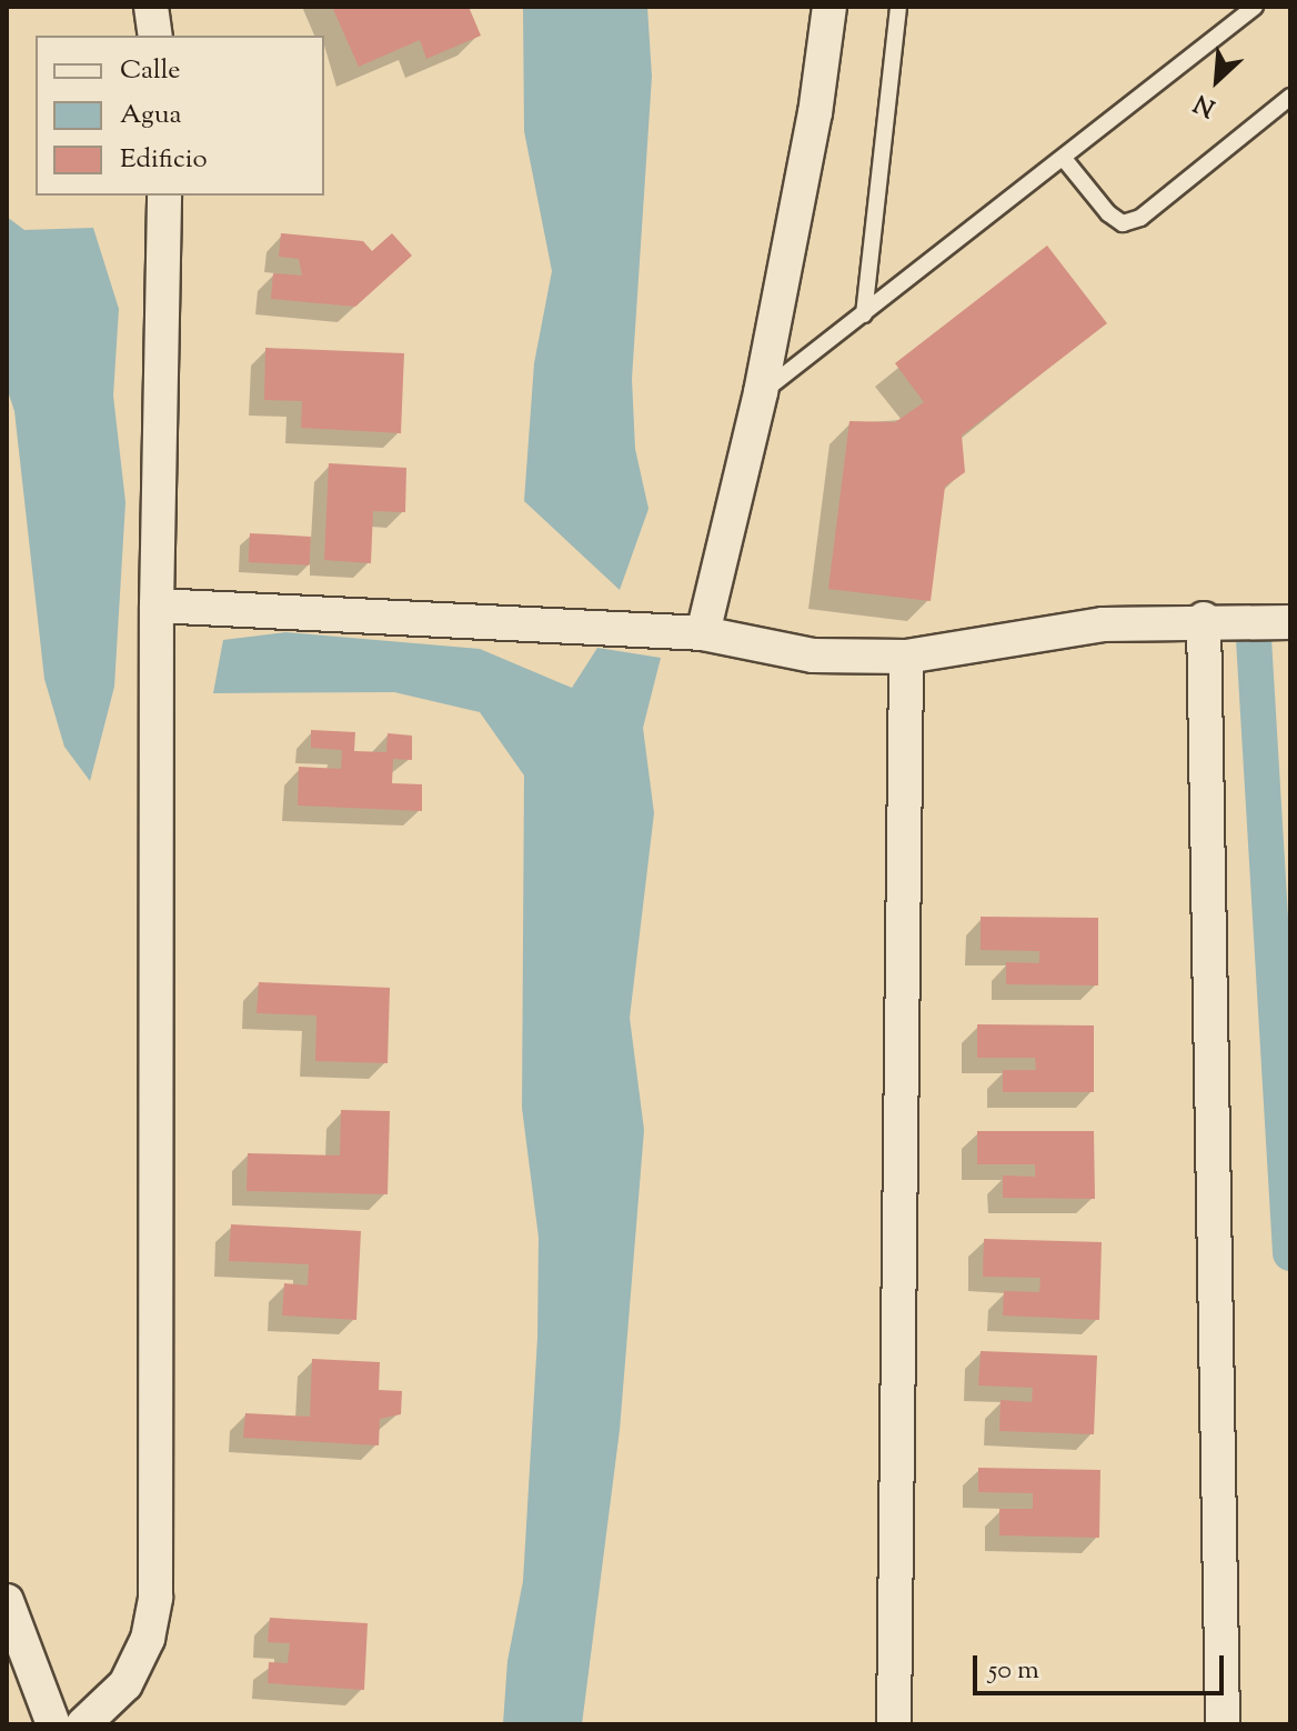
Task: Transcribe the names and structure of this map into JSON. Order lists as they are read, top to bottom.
{
  "legend": ["Calle", "Agua", "Edificio"],
  "scale_bar": "50 m",
  "north": "bottom left"
}
